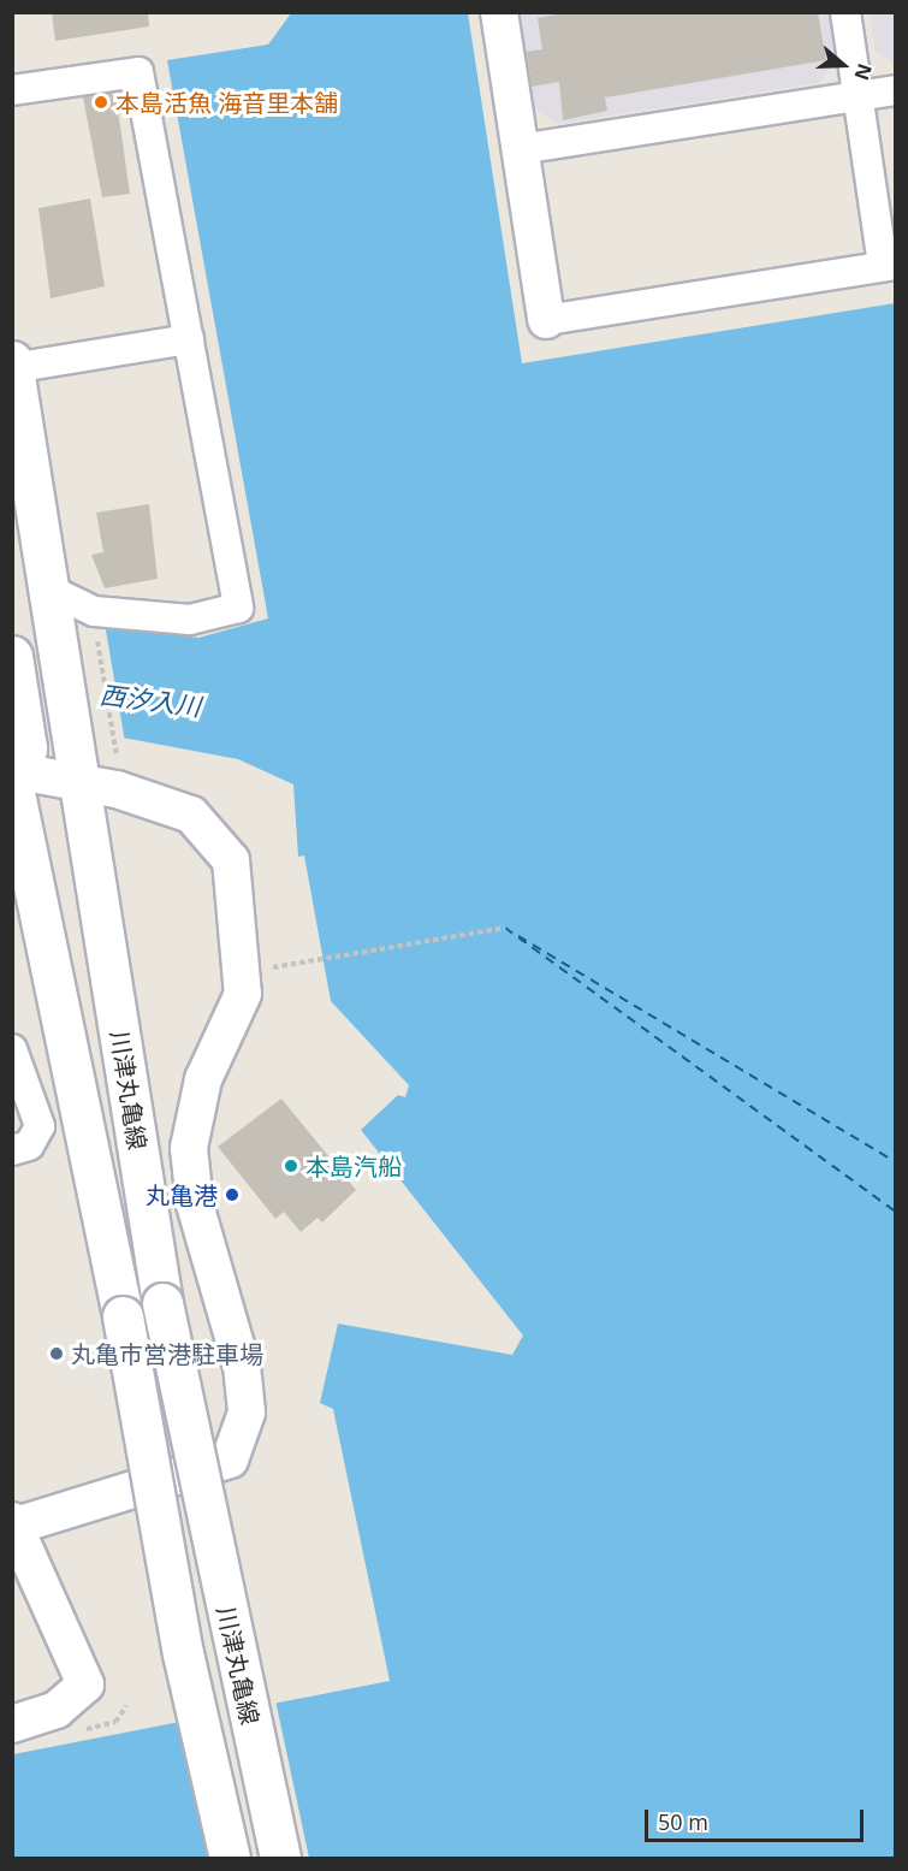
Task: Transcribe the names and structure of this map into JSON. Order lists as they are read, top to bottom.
{
  "streets": {
    "main road": ["川津丸亀線"]
  },
  "water": ["西汐入川"],
  "places": [
    "本島活魚 海音里本舗",
    "本島汽船",
    "丸亀港",
    "丸亀市営港駐車場"
  ],
  "scale_bar": "50 m",
  "north": "right"
}
